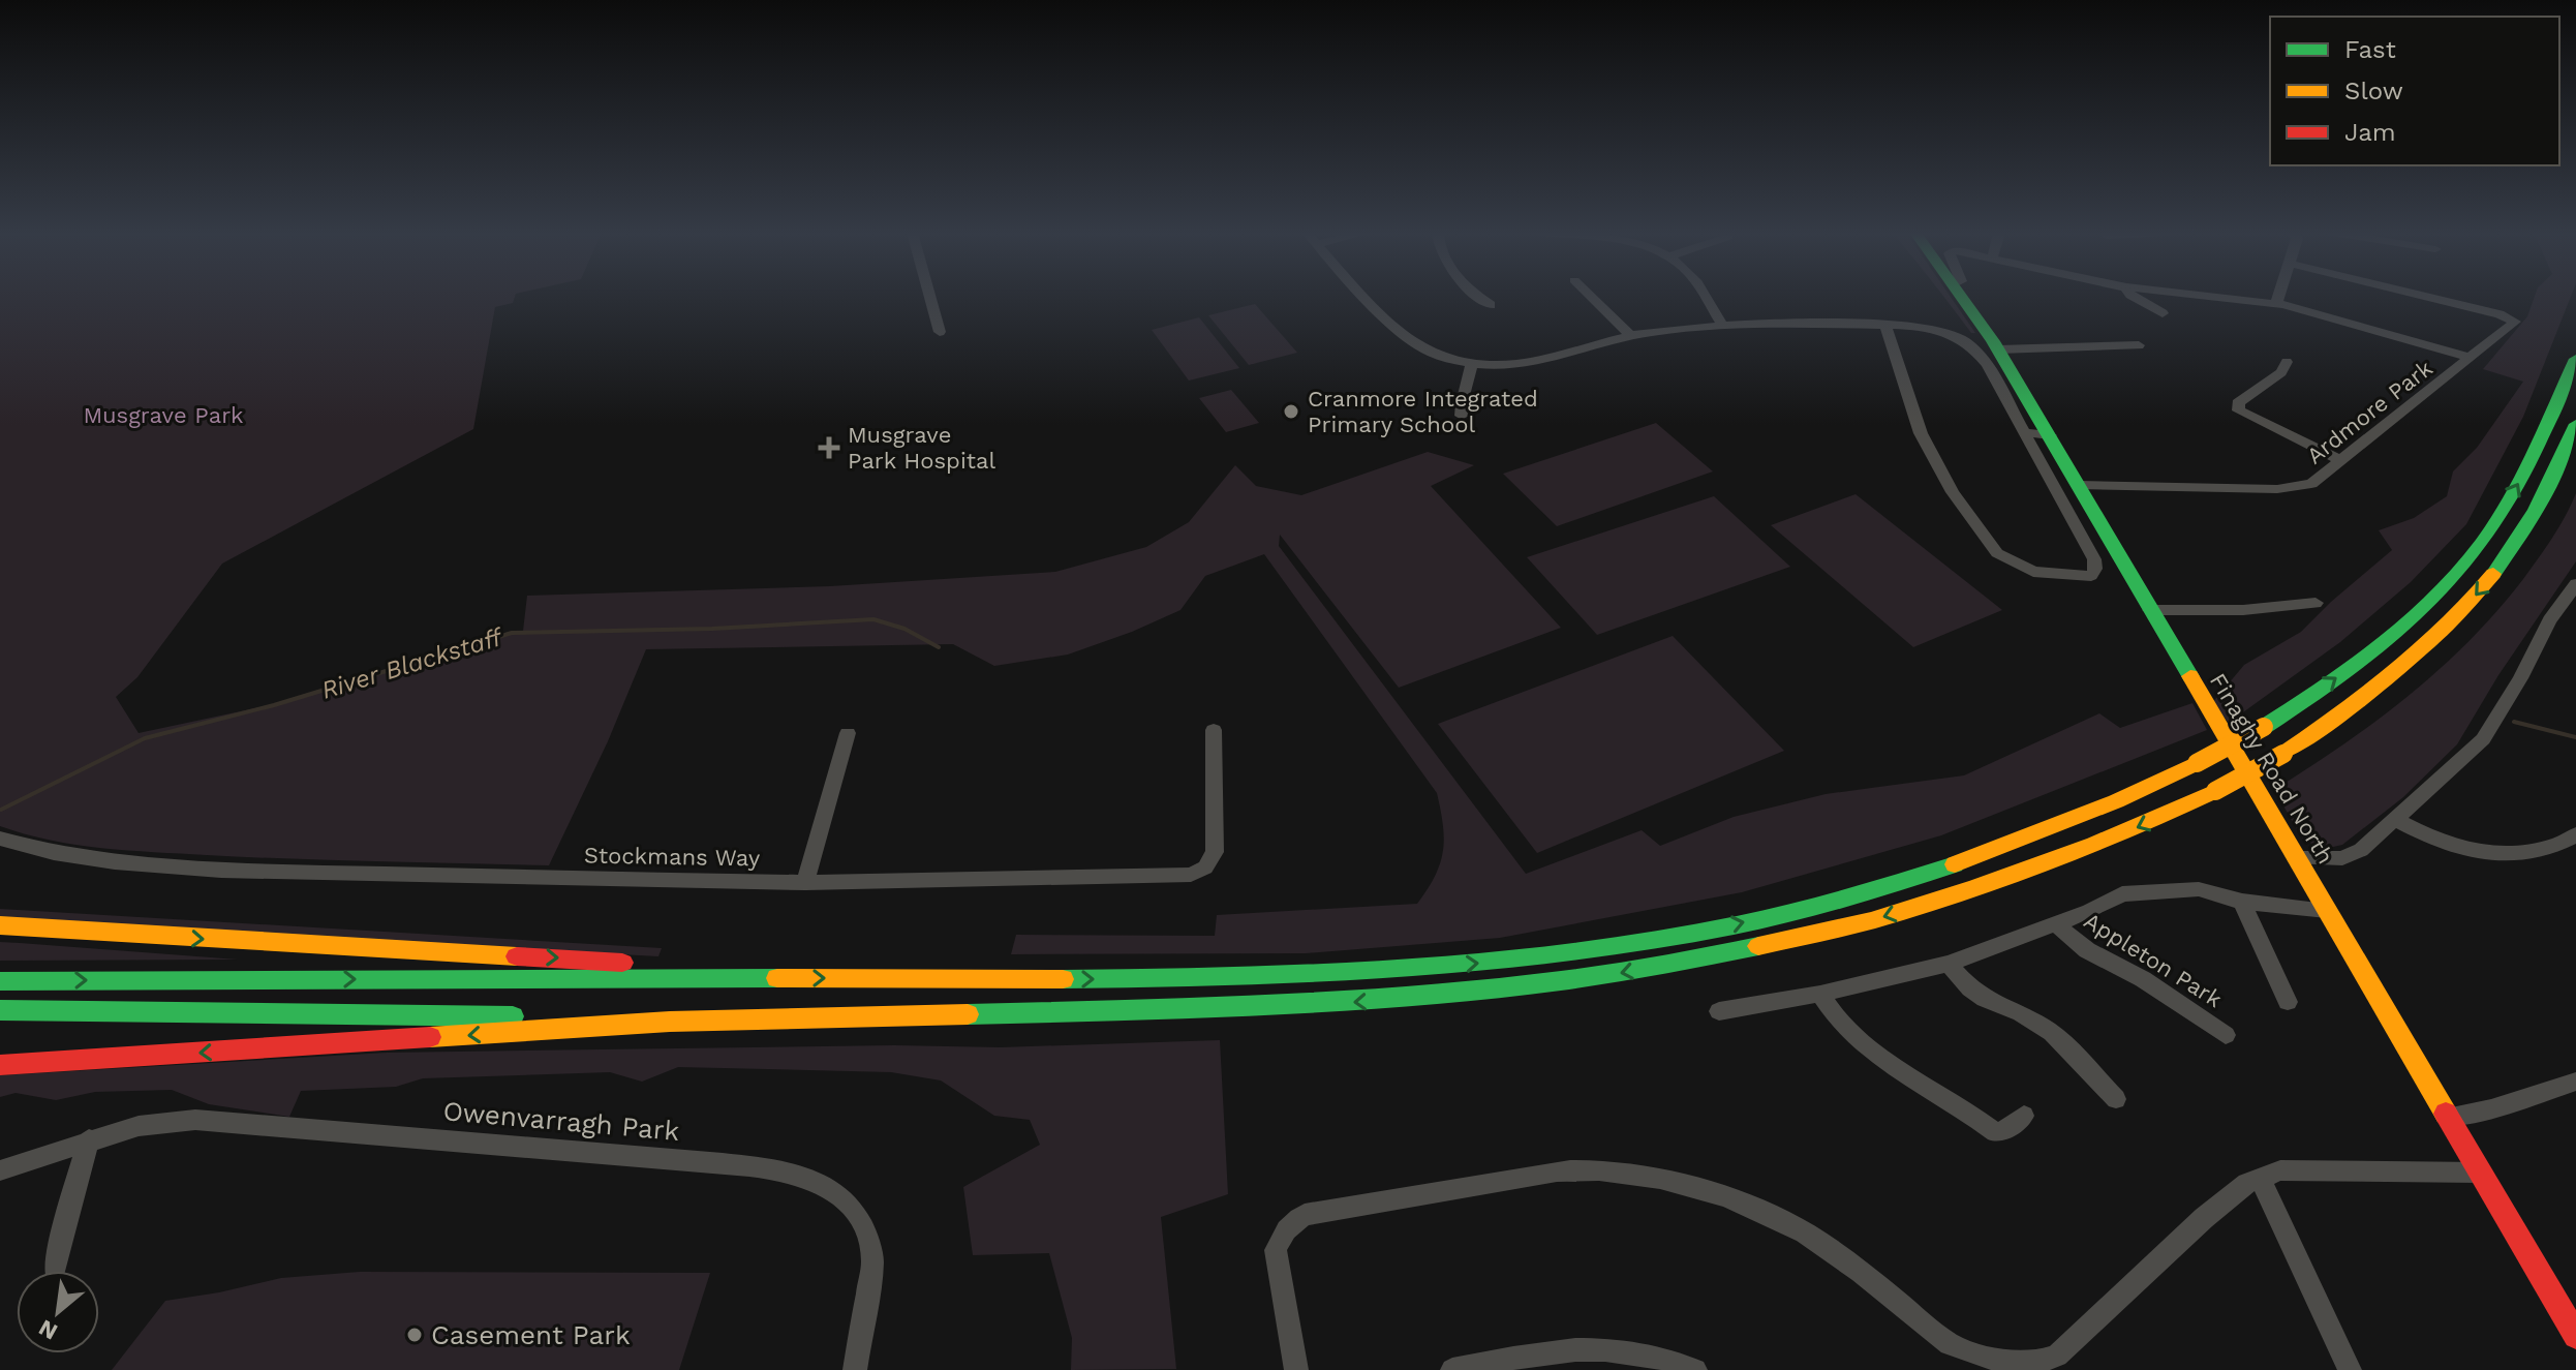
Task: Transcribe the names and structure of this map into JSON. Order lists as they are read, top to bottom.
{
  "streets": {
    "main road": ["Finaghy Road North"],
    "street": [
      "Ardmore Park",
      "Stockmans Way",
      "Appleton Park",
      "Owenvarragh Park"
    ]
  },
  "crossings": [
    ["Ardmore Park", "Finaghy Road North"],
    ["Finaghy Road North", "Appleton Park"]
  ],
  "water": ["River Blackstaff"],
  "parks": ["Musgrave Park"],
  "places": {
    "other": ["Cranmore Integrated Primary School", "Casement Park"],
    "health": ["Musgrave Park Hospital"]
  },
  "legend": ["Fast", "Slow", "Jam"],
  "north": "bottom left"
}
